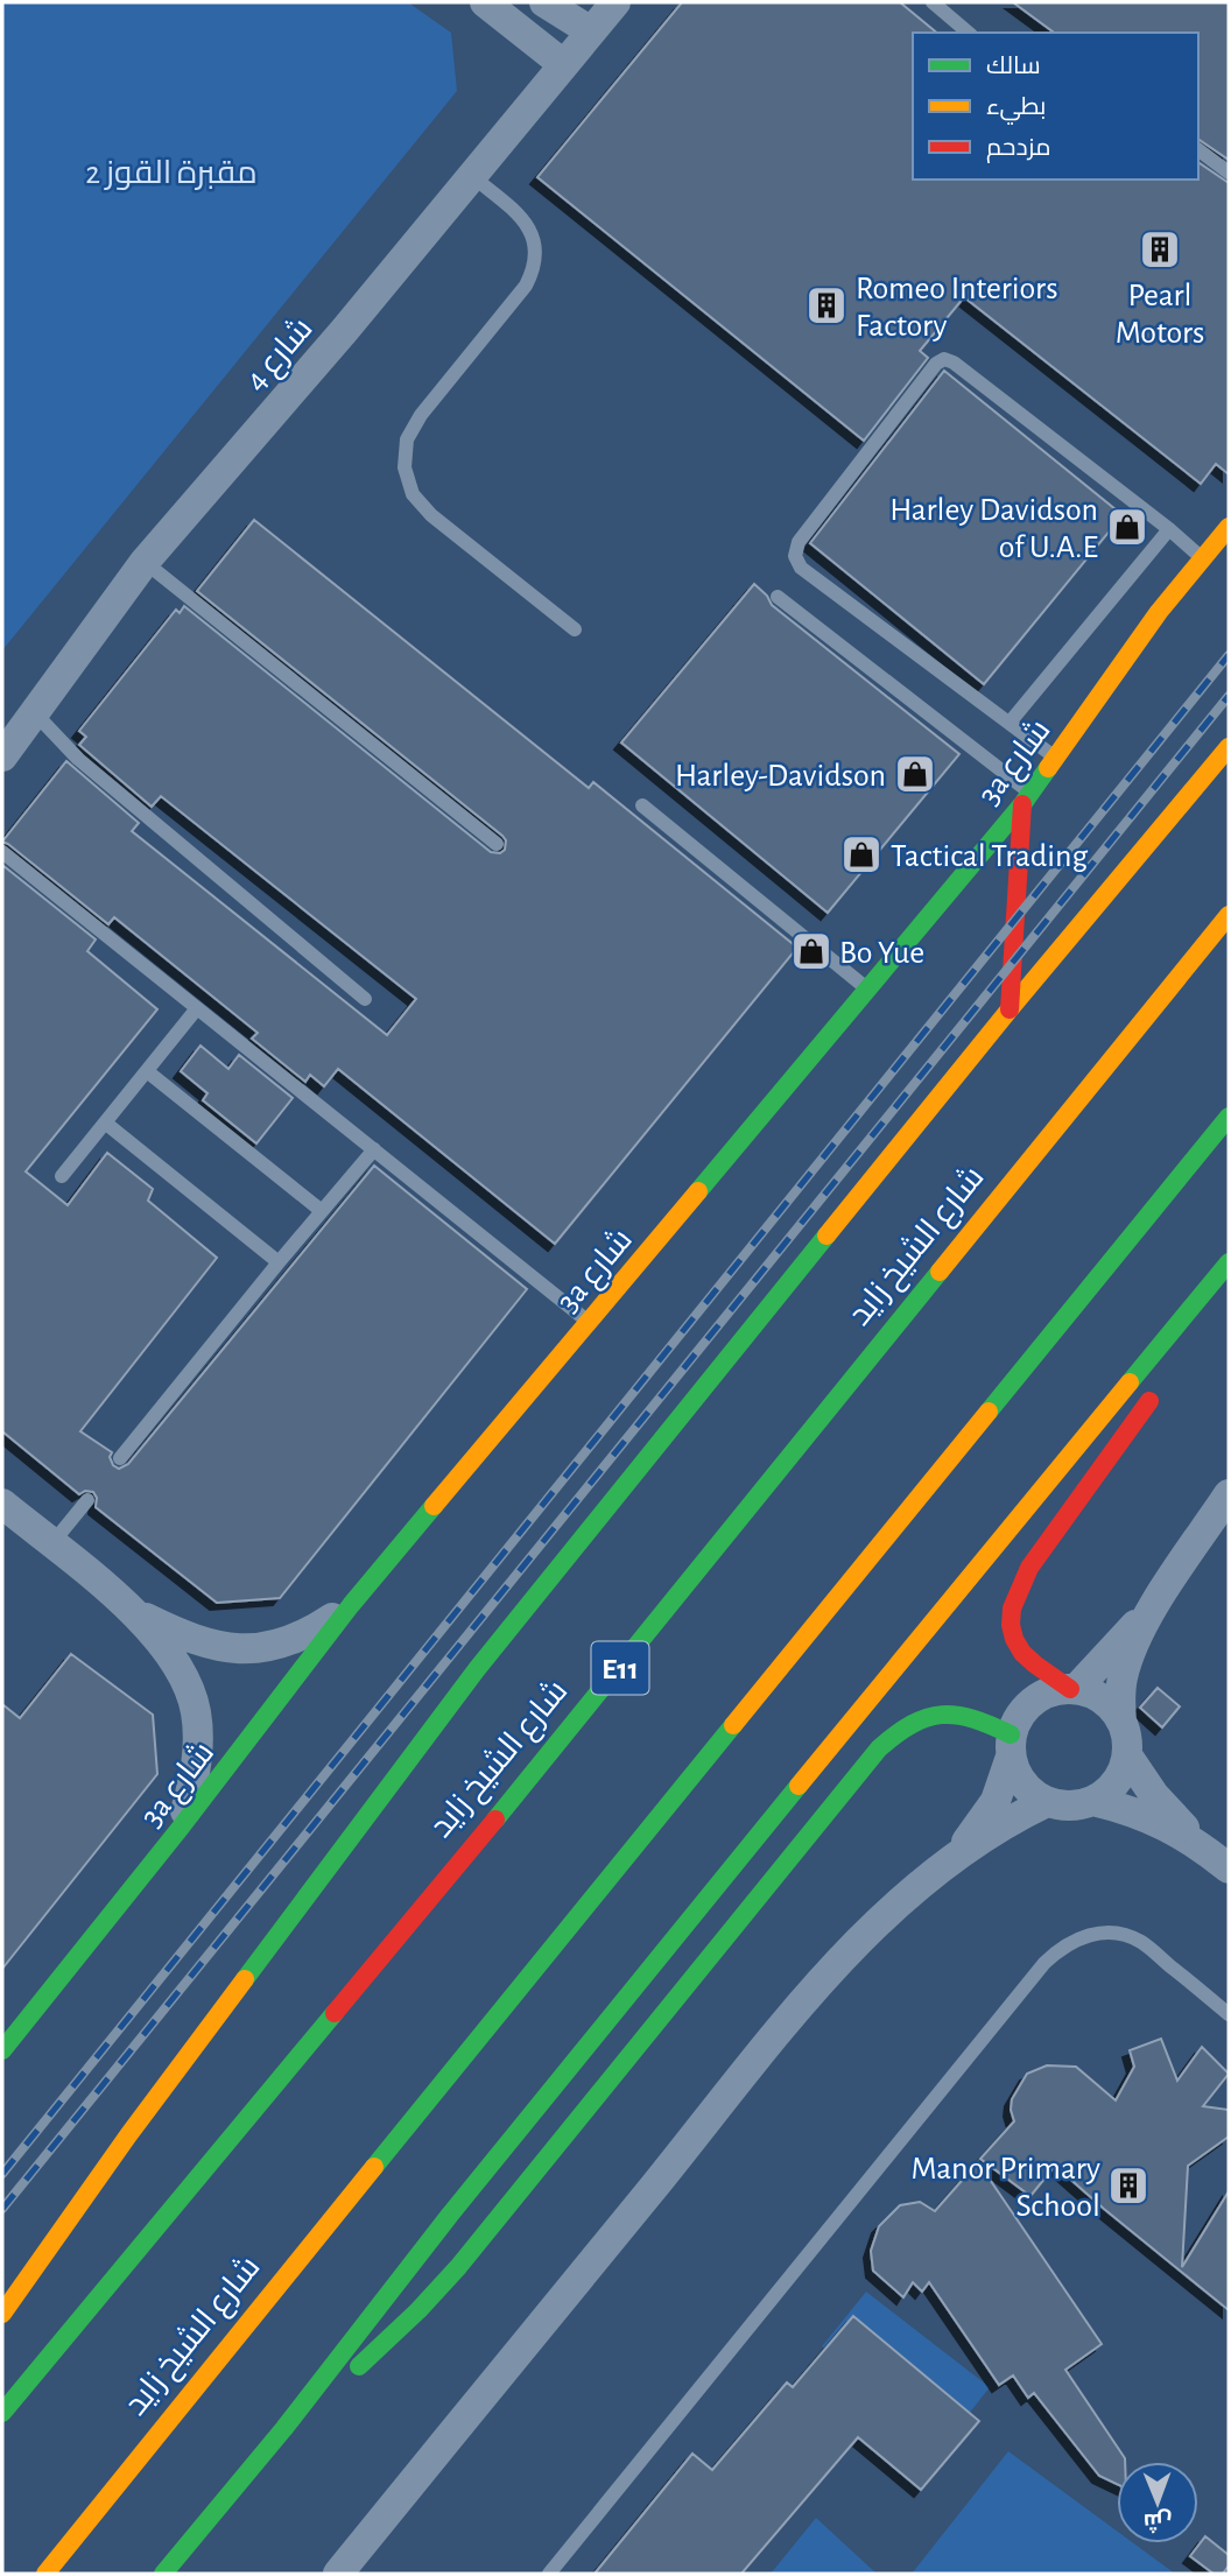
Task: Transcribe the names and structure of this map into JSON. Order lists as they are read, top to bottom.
{
  "streets": {
    "main road": ["3a شارع", "شارع الشيخ زايد", "E11"],
    "street": ["شارع 4"]
  },
  "parks": ["مقبرة القوز 2"],
  "places": {
    "building": ["Pearl Motors", "Romeo Interiors Factory", "Manor Primary School"],
    "shop": [
      "Harley Davidson of U.A.E",
      "Harley-Davidson",
      "Tactical Trading",
      "Bo Yue"
    ]
  },
  "legend": ["سالك", "بطيء", "مزدحم"],
  "north": "bottom"
}
